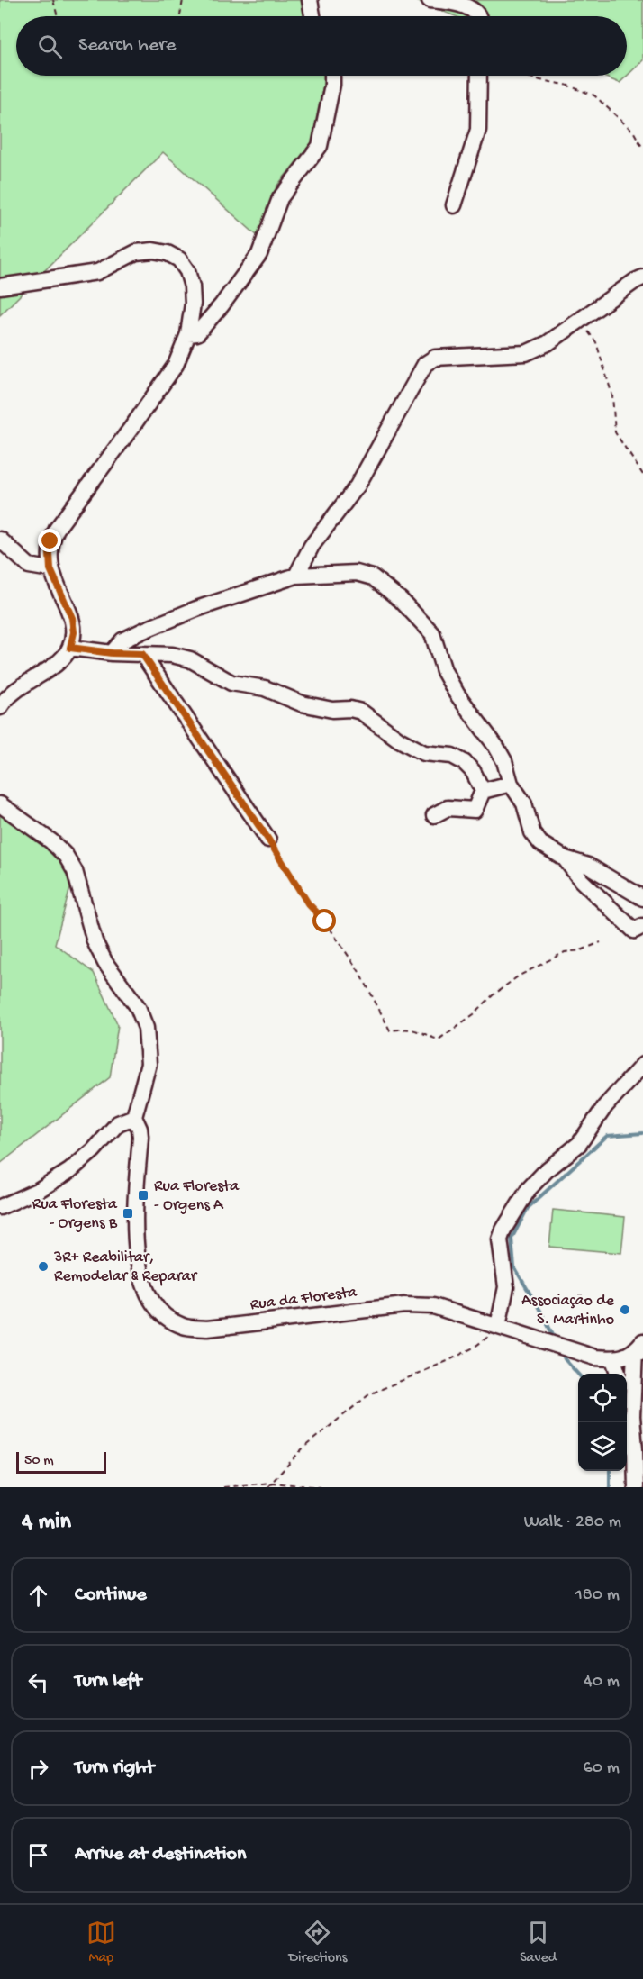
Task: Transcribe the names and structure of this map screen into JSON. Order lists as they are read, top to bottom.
{
  "streets": {
    "street": ["Rua da Floresta"]
  },
  "places": {
    "transit": ["Rua Floresta - Orgens A", "Rua Floresta - Orgens B"],
    "other": ["3R+ Reabilitar, Remodelar & Reparar", "Associação de S. Martinho"]
  },
  "scale_bar": "50 m",
  "page": {
    "search": "Search here",
    "scale": "50 m",
    "heading": ["4 min", "Walk · 280 m"],
    "list": [
      ["Continue", "180 m"],
      ["Turn left", "40 m"],
      ["Turn right", "60 m"],
      "Arrive at destination"
    ],
    "nav": ["Map", "Directions", "Saved"]
  }
}
